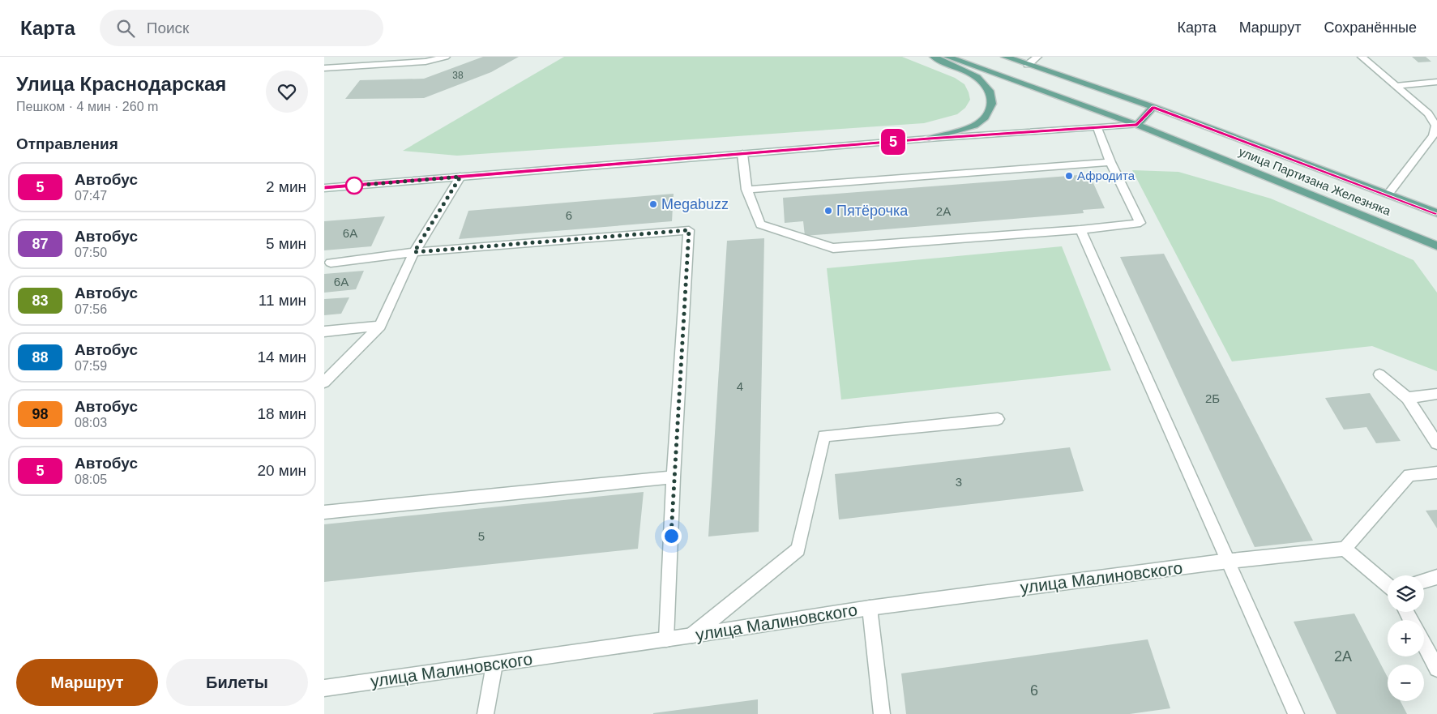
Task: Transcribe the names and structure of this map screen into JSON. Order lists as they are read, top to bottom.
{
  "streets": {
    "main road": ["улица Партизана Железняка"],
    "street": ["улица Малиновского"]
  },
  "places": ["Афродита", "Megabuzz", "Пятёрочка"],
  "lines": ["bus line 5"],
  "house_numbers": [
    "38",
    "2А",
    "6",
    "6А",
    "6А",
    "4",
    "2Б",
    "3",
    "5",
    "2А",
    "6"
  ],
  "page": {
    "header": "Карта",
    "search": "Поиск",
    "nav": ["Карта", "Маршрут", "Сохранённые"],
    "heading": [
      ["Улица Краснодарская", "Пешком · 4 мин · 260 m"],
      "Отправления"
    ],
    "on_map": "5",
    "list": [
      {
        "mark": "5",
        "name": "Автобус",
        "note": "07:47",
        "value": "2 мин"
      },
      {
        "mark": "87",
        "name": "Автобус",
        "note": "07:50",
        "value": "5 мин"
      },
      {
        "mark": "83",
        "name": "Автобус",
        "note": "07:56",
        "value": "11 мин"
      },
      {
        "mark": "88",
        "name": "Автобус",
        "note": "07:59",
        "value": "14 мин"
      },
      {
        "mark": "98",
        "name": "Автобус",
        "note": "08:03",
        "value": "18 мин"
      },
      {
        "mark": "5",
        "name": "Автобус",
        "note": "08:05",
        "value": "20 мин"
      }
    ],
    "map_buttons": ["+", "−"],
    "buttons": ["Маршрут", "Билеты"]
  }
}
